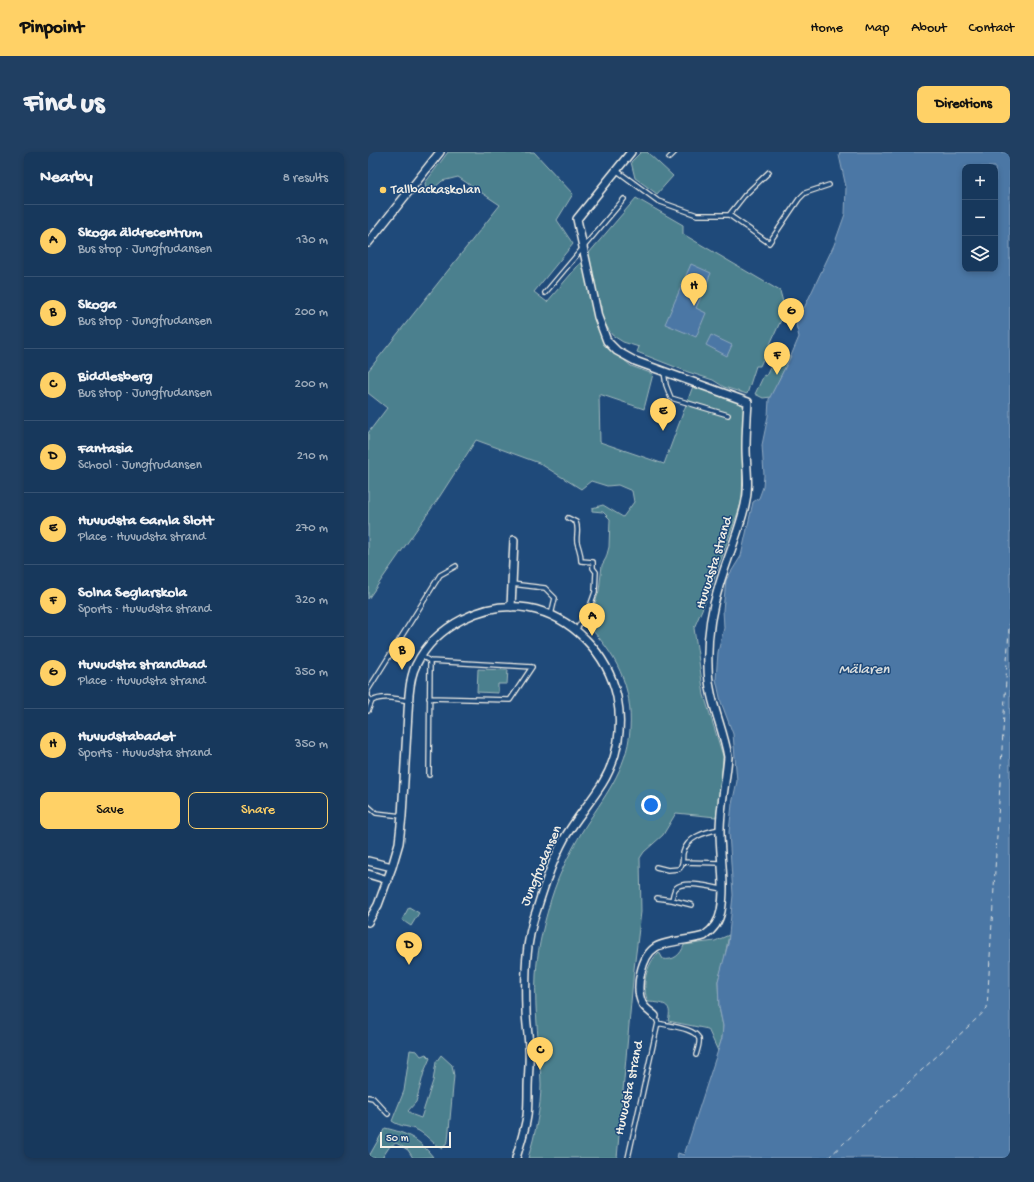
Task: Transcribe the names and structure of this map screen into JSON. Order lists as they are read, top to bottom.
{
  "streets": {
    "street": ["Huvudsta strand", "Jungfrudansen"]
  },
  "water": ["Mälaren"],
  "places": ["Tallbackaskolan"],
  "scale_bar": "50 m",
  "page": {
    "header": "Pinpoint",
    "nav": [
      "Home",
      "Map",
      "About",
      "Contact"
    ],
    "buttons": [
      "Directions",
      ["Save", "Share"]
    ],
    "title": "Find us",
    "heading": ["Nearby", "8 results"],
    "map_buttons": ["+", "−"],
    "list": [
      {
        "mark": "A",
        "name": "Skoga äldrecentrum",
        "note": "Bus stop · Jungfrudansen",
        "value": "130 m"
      },
      {
        "mark": "B",
        "name": "Skoga",
        "note": "Bus stop · Jungfrudansen",
        "value": "200 m"
      },
      {
        "mark": "C",
        "name": "Biddlesberg",
        "note": "Bus stop · Jungfrudansen",
        "value": "200 m"
      },
      {
        "mark": "D",
        "name": "Fantasia",
        "note": "School · Jungfrudansen",
        "value": "210 m"
      },
      {
        "mark": "E",
        "name": "Huvudsta Gamla Slott",
        "note": "Place · Huvudsta strand",
        "value": "270 m"
      },
      {
        "mark": "F",
        "name": "Solna Seglarskola",
        "note": "Sports · Huvudsta strand",
        "value": "320 m"
      },
      {
        "mark": "G",
        "name": "Huvudsta strandbad",
        "note": "Place · Huvudsta strand",
        "value": "350 m"
      },
      {
        "mark": "H",
        "name": "Huvudstabadet",
        "note": "Sports · Huvudsta strand",
        "value": "350 m"
      }
    ],
    "pins": [
      "H",
      "G",
      "F",
      "E",
      "A",
      "B",
      "D",
      "C"
    ],
    "scale": "50 m"
  }
}
